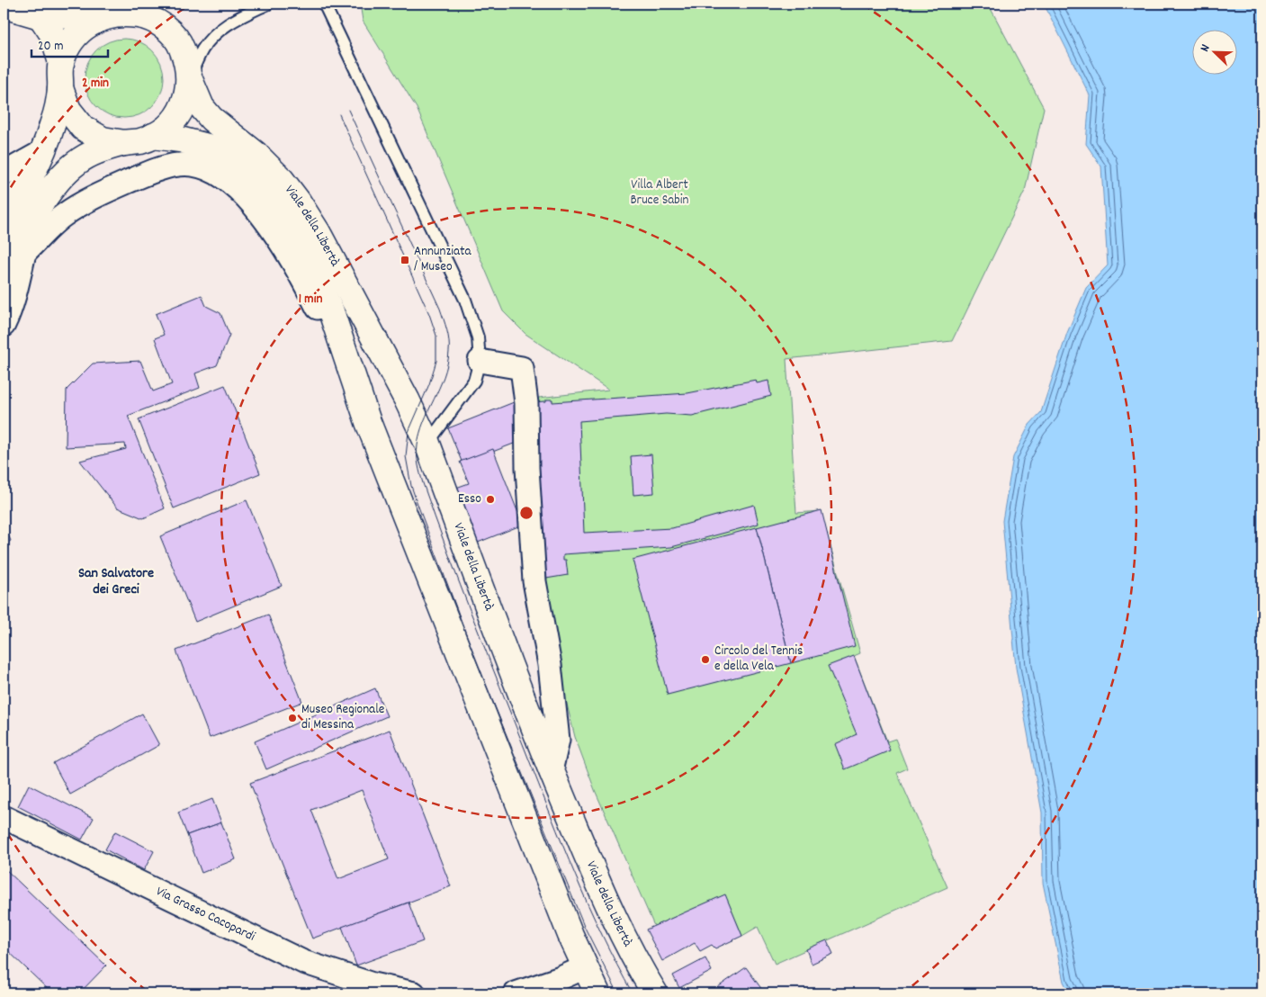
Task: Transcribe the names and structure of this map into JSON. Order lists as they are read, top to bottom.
{
  "streets": {
    "main road": ["Viale della Libertà"],
    "street": ["Via Grasso Cacopardi"]
  },
  "districts": ["San Salvatore dei Greci"],
  "parks": ["Villa Albert Bruce Sabin"],
  "places": {
    "transit": ["Annunziata / Museo"],
    "other": ["Esso", "Circolo del Tennis e della Vela", "Museo Regionale di Messina"]
  },
  "scale_bar": "20 m",
  "north": "top left",
  "rings": ["2 min", "1 min"]
}
